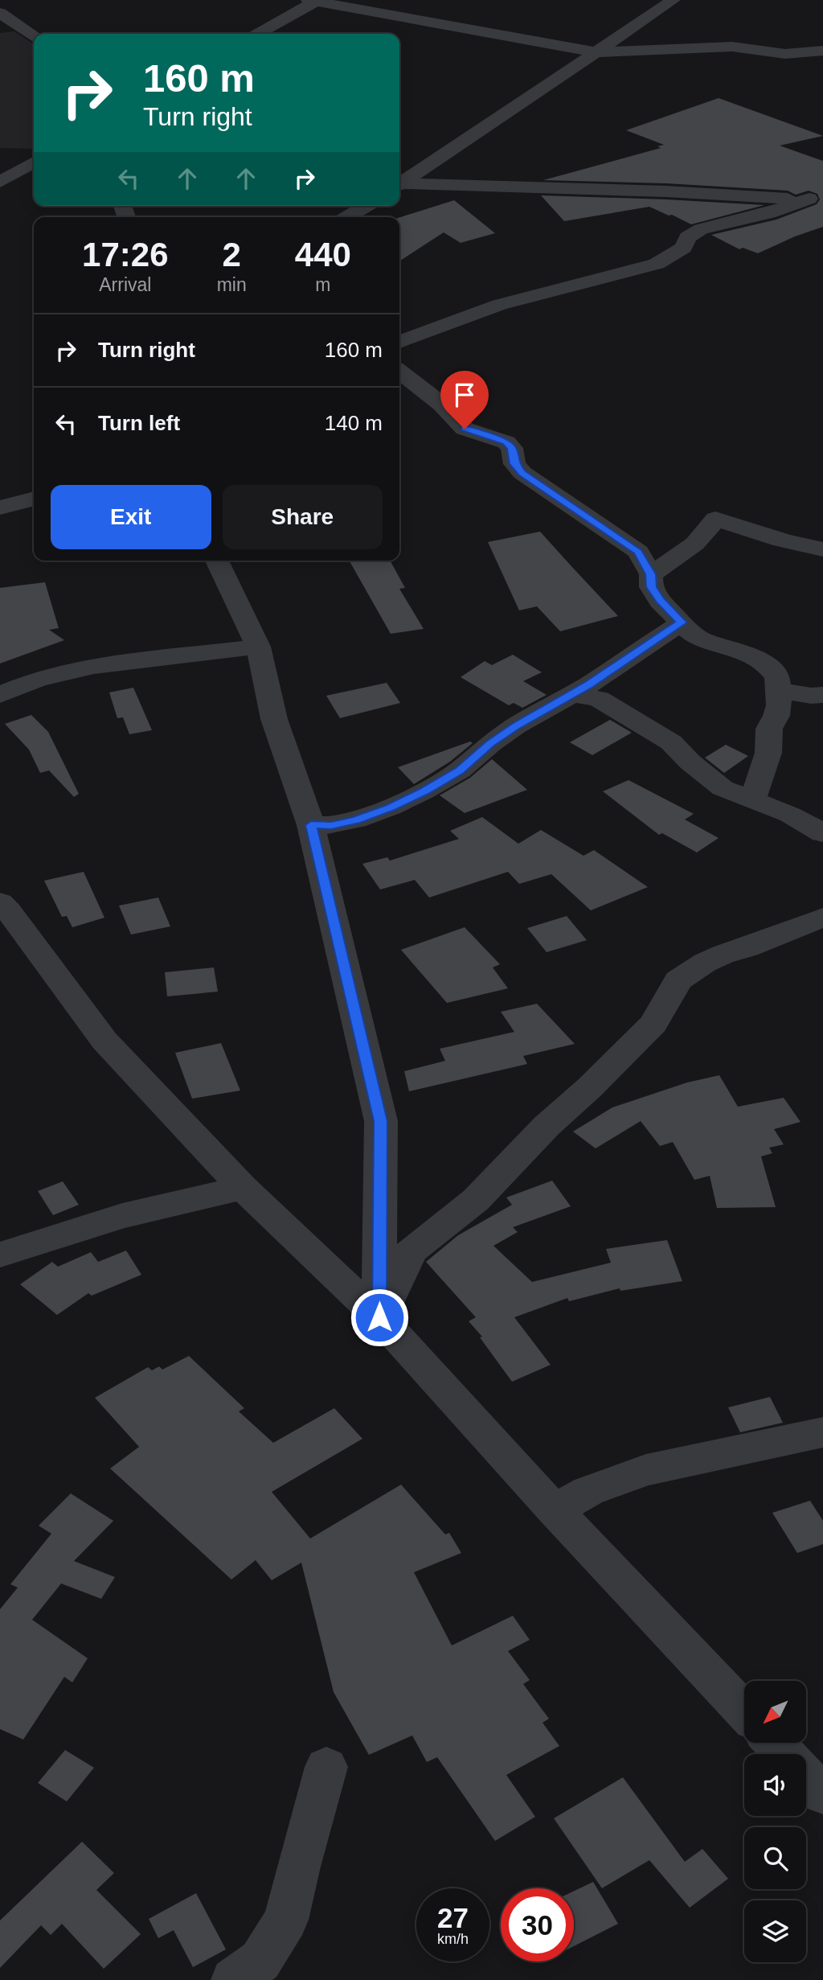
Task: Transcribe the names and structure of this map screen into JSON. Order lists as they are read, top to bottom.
{
  "north": "bottom left",
  "page": {
    "turn": ["160 m", "Turn right"],
    "eta": [
      "17:26",
      "Arrival",
      "2",
      "min",
      "440",
      "m"
    ],
    "list": [
      {
        "name": "Turn right",
        "value": "160 m"
      },
      {
        "name": "Turn left",
        "value": "140 m"
      }
    ],
    "buttons": ["Exit", "Share"],
    "speed": "27 km/h",
    "limit": "30"
  }
}
